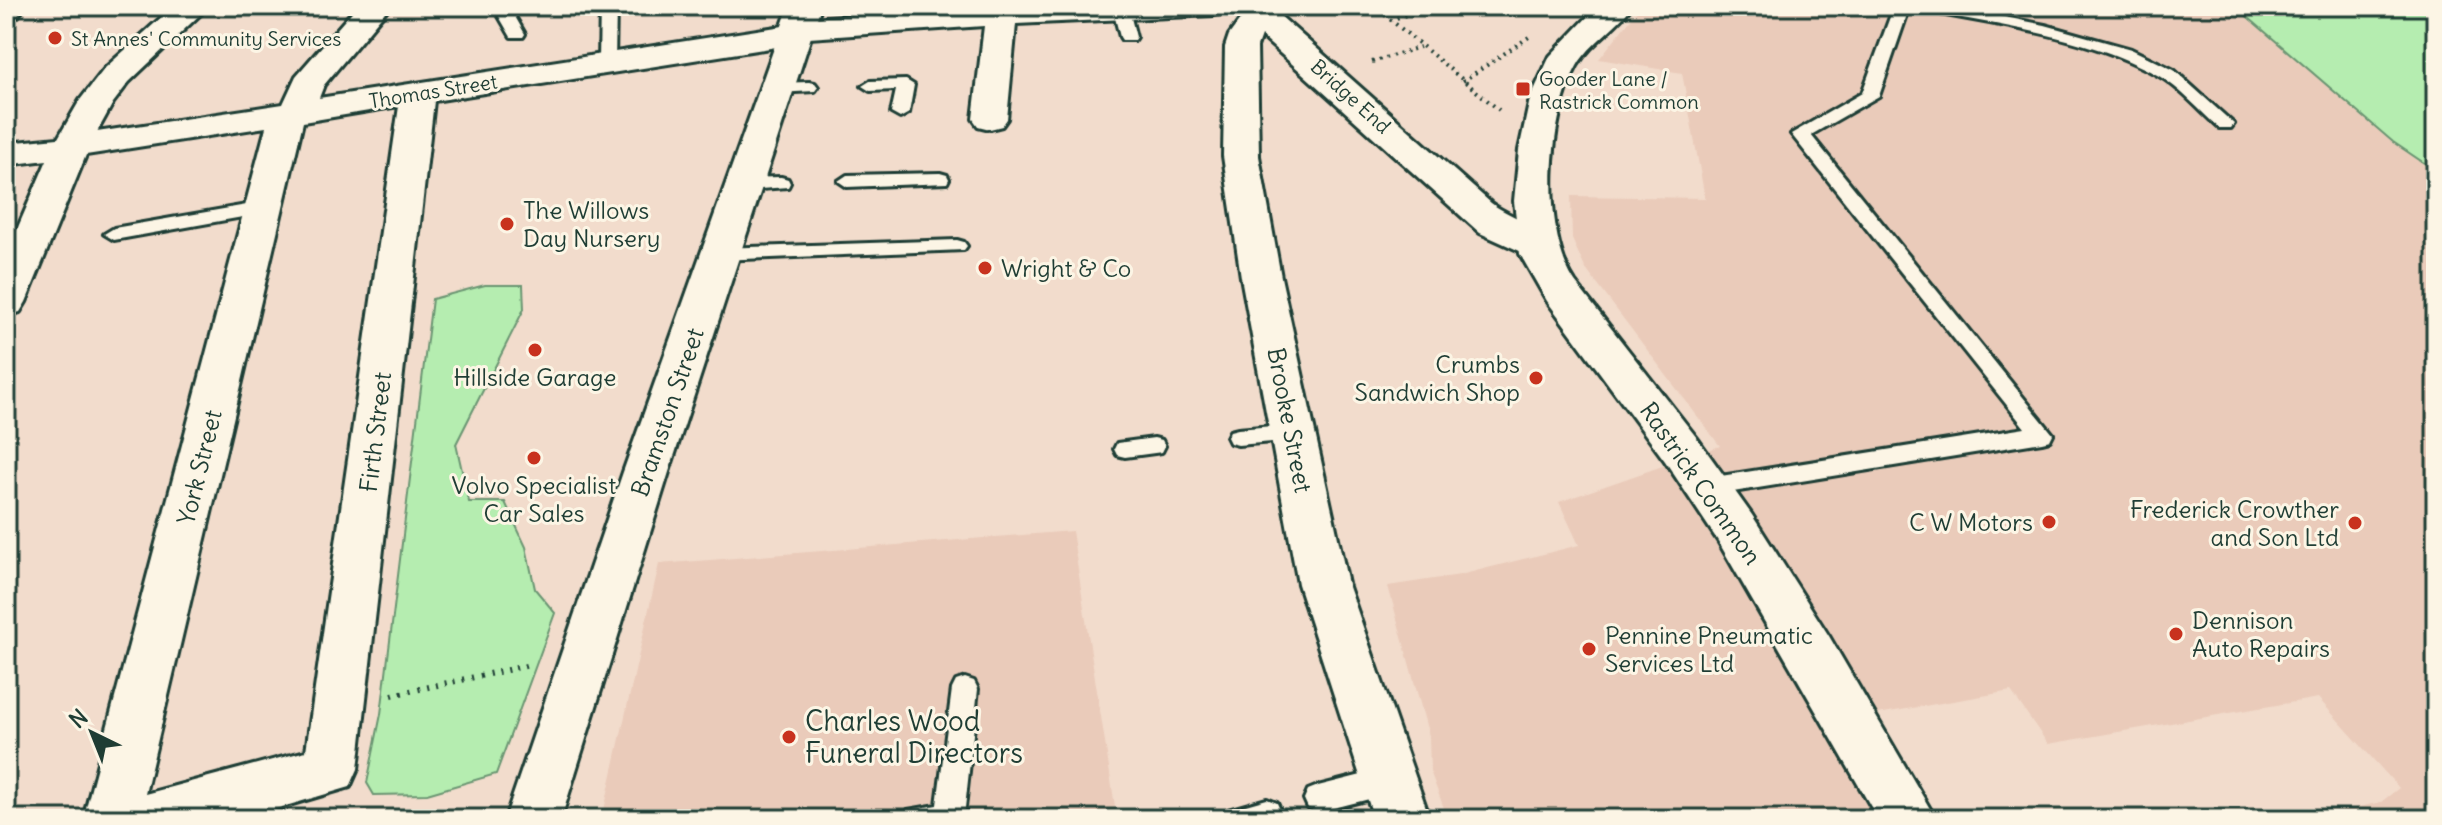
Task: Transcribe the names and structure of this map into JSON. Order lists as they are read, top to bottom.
{
  "streets": {
    "street": [
      "Thomas Street",
      "Bridge End",
      "Bramston Street",
      "Brooke Street",
      "Firth Street",
      "York Street",
      "Rastrick Common"
    ]
  },
  "crossings": [
    ["Thomas Street", "Bramston Street"],
    ["Thomas Street", "Firth Street"],
    ["Thomas Street", "York Street"],
    ["Bridge End", "Brooke Street"],
    ["Bridge End", "Rastrick Common"]
  ],
  "places": {
    "other": [
      "St Annes' Community Services",
      "The Willows Day Nursery",
      "Wright & Co",
      "Hillside Garage",
      "Crumbs Sandwich Shop",
      "Volvo Specialist Car Sales",
      "C W Motors",
      "Frederick Crowther and Son Ltd",
      "Dennison Auto Repairs",
      "Pennine Pneumatic Services Ltd",
      "Charles Wood Funeral Directors"
    ],
    "transit": ["Gooder Lane / Rastrick Common"]
  },
  "north": "top left"
}
